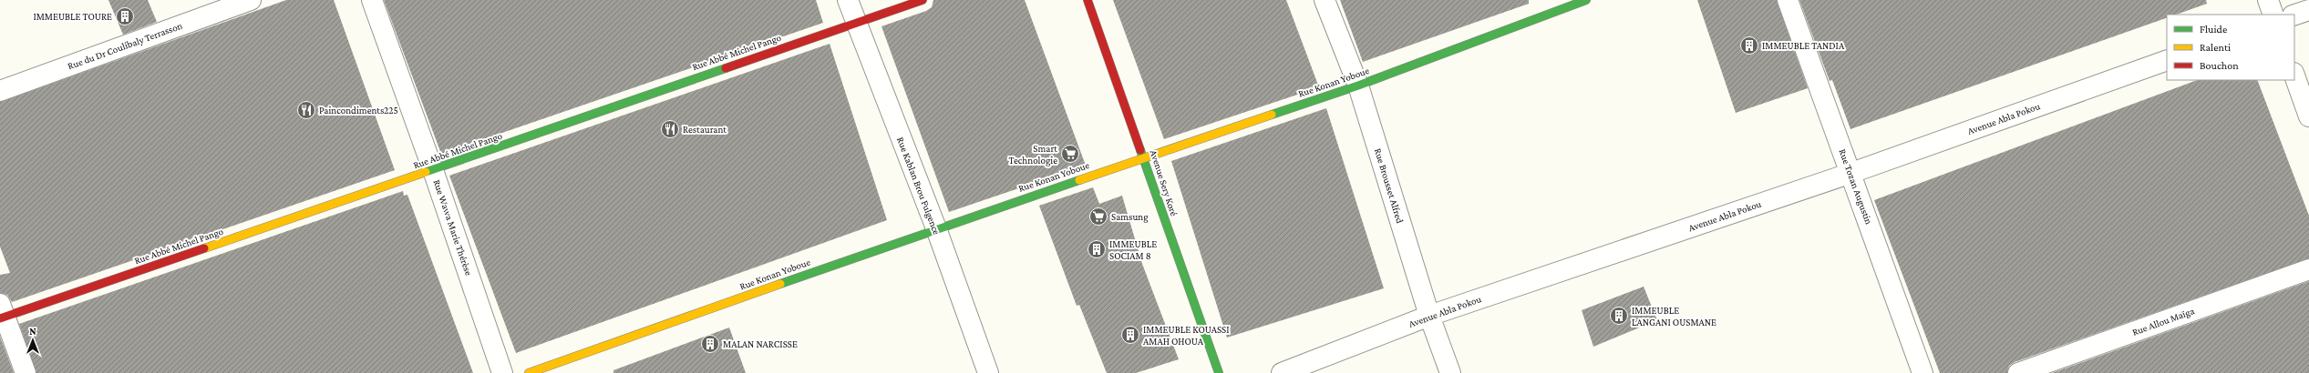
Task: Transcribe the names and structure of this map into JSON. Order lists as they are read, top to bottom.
{
  "streets": {
    "street": [
      "Rue du Dr Coulibaly Terrasson",
      "Rue Abbé Michel Pango",
      "Rue Konan Yoboue",
      "Avenue Abla Pokou",
      "Avenue Sery Koré",
      "Rue Kablan Brou Fulgence",
      "Rue Brousset Alfred",
      "Rue Tozan Augustin",
      "Rue Wawa Marie Thérèse",
      "Rue Allou Maïga"
    ]
  },
  "crossings": [
    ["Rue Abbé Michel Pango", "Rue Kablan Brou Fulgence"],
    ["Rue Abbé Michel Pango", "Rue Wawa Marie Thérèse"],
    ["Rue Konan Yoboue", "Avenue Sery Koré"],
    ["Rue Konan Yoboue", "Rue Kablan Brou Fulgence"],
    ["Rue Konan Yoboue", "Rue Brousset Alfred"],
    ["Avenue Abla Pokou", "Rue Brousset Alfred"],
    ["Avenue Abla Pokou", "Rue Tozan Augustin"]
  ],
  "places": {
    "building": [
      "IMMEUBLE TOURE",
      "IMMEUBLE TANDIA",
      "IMMEUBLE SOCIAM 8",
      "IMMEUBLE LANGANI OUSMANE",
      "IMMEUBLE KOUASSI AMAH OHOUA",
      "MALAN NARCISSE"
    ],
    "restaurant": ["Paincondiments225", "Restaurant"],
    "supermarket": ["Smart Technologie", "Samsung"]
  },
  "legend": ["Fluide", "Ralenti", "Bouchon"],
  "north": "top"
}
